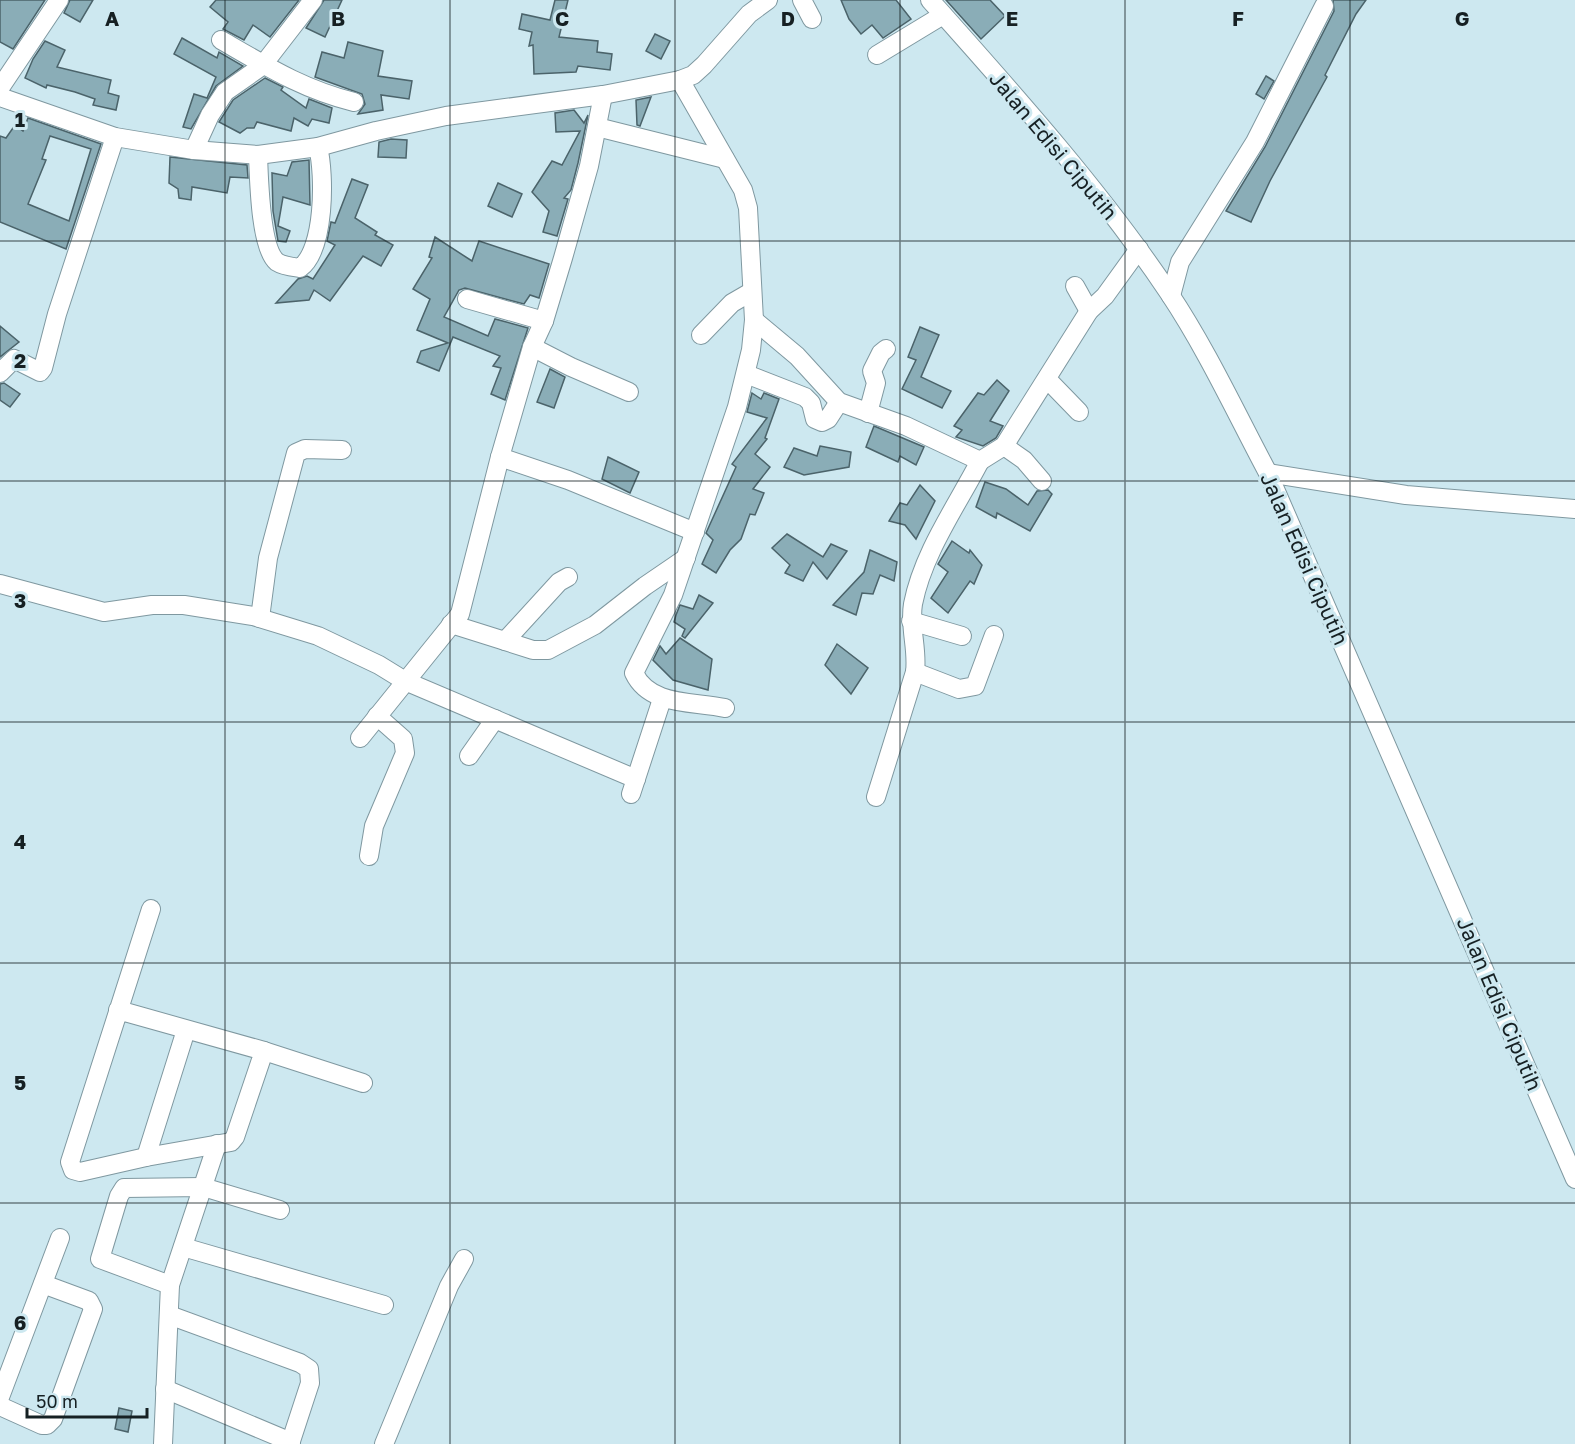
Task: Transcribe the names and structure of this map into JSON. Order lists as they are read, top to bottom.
{
  "streets": {
    "street": ["Jalan Edisi Ciputih"]
  },
  "scale_bar": "50 m",
  "grid": {
    "columns": [
      "A",
      "B",
      "C",
      "D",
      "E",
      "F",
      "G"
    ],
    "rows": [
      "1",
      "2",
      "3",
      "4",
      "5",
      "6"
    ]
  }
}
